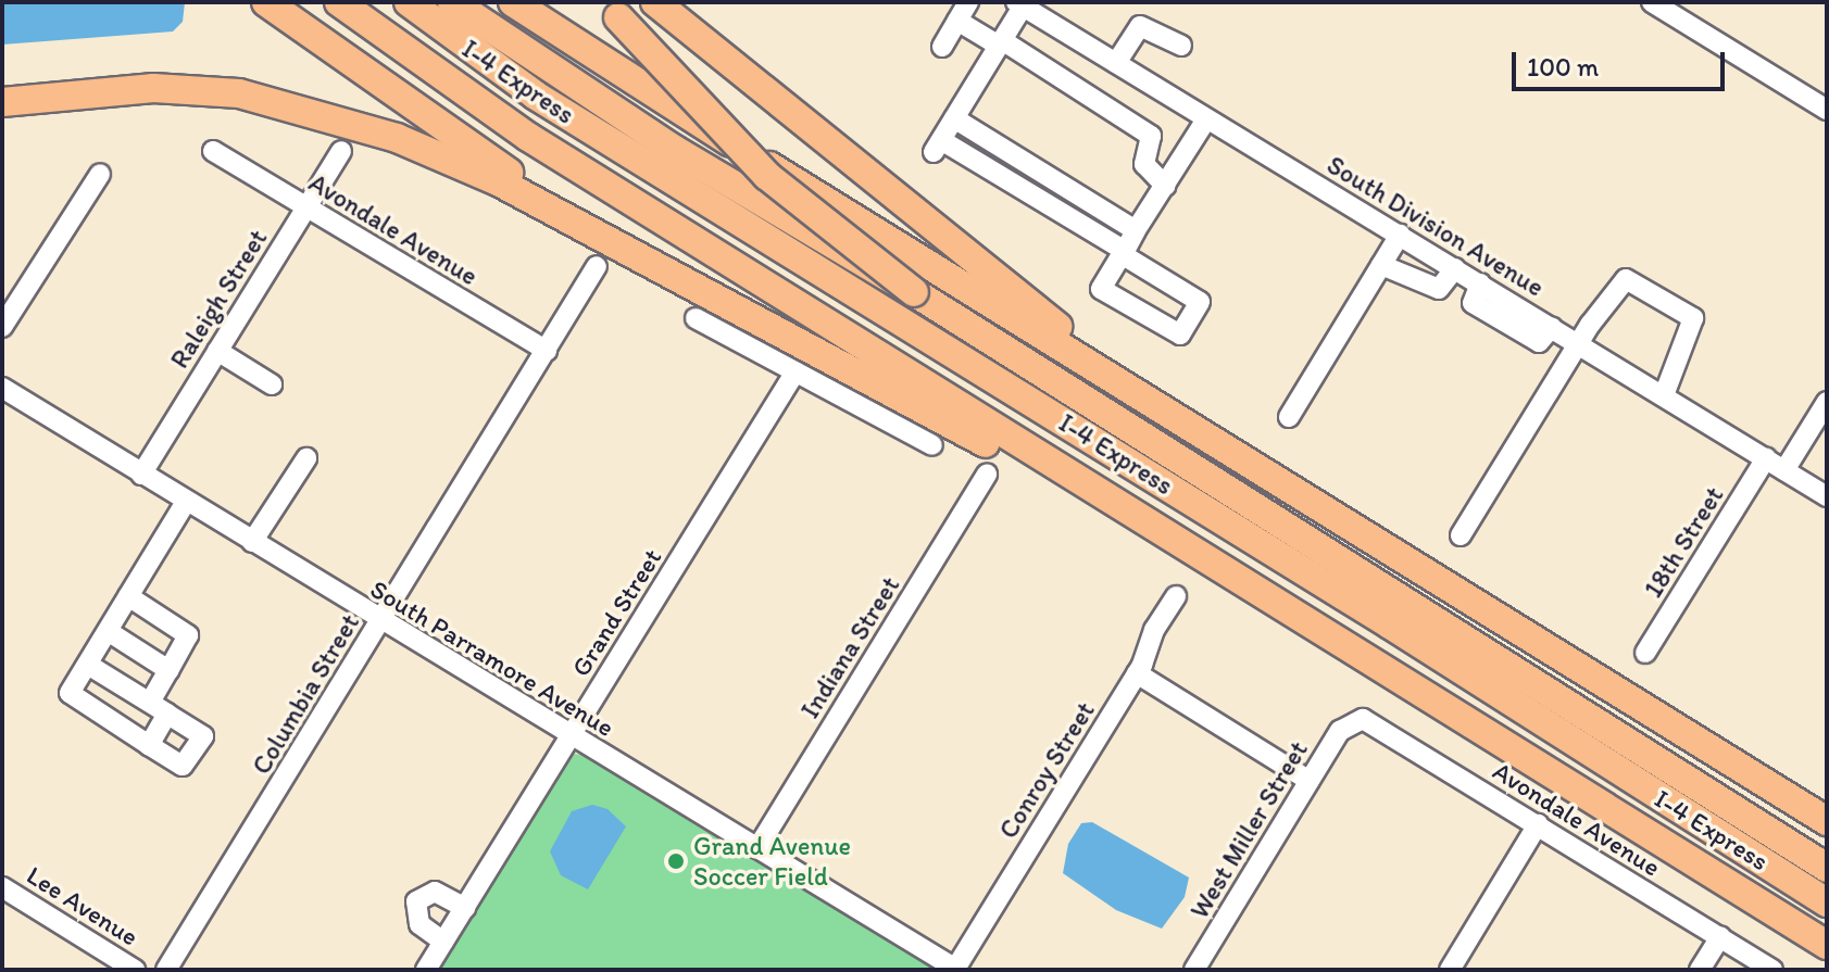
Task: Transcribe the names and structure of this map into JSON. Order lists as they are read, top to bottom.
{
  "streets": {
    "highway": ["I-4 Express"],
    "street": [
      "South Division Avenue",
      "Avondale Avenue",
      "Raleigh Street",
      "18th Street",
      "Grand Street",
      "Indiana Street",
      "South Parramore Avenue",
      "Columbia Street",
      "Conroy Street",
      "West Miller Street",
      "Lee Avenue"
    ]
  },
  "crossings": [
    ["South Division Avenue", "18th Street"],
    ["Avondale Avenue", "Raleigh Street"],
    ["Avondale Avenue", "Columbia Street"],
    ["Avondale Avenue", "West Miller Street"],
    ["Raleigh Street", "South Parramore Avenue"],
    ["Grand Street", "South Parramore Avenue"],
    ["Indiana Street", "South Parramore Avenue"],
    ["South Parramore Avenue", "Columbia Street"],
    ["South Parramore Avenue", "Conroy Street"]
  ],
  "places": ["Grand Avenue Soccer Field"],
  "scale_bar": "100 m"
}
